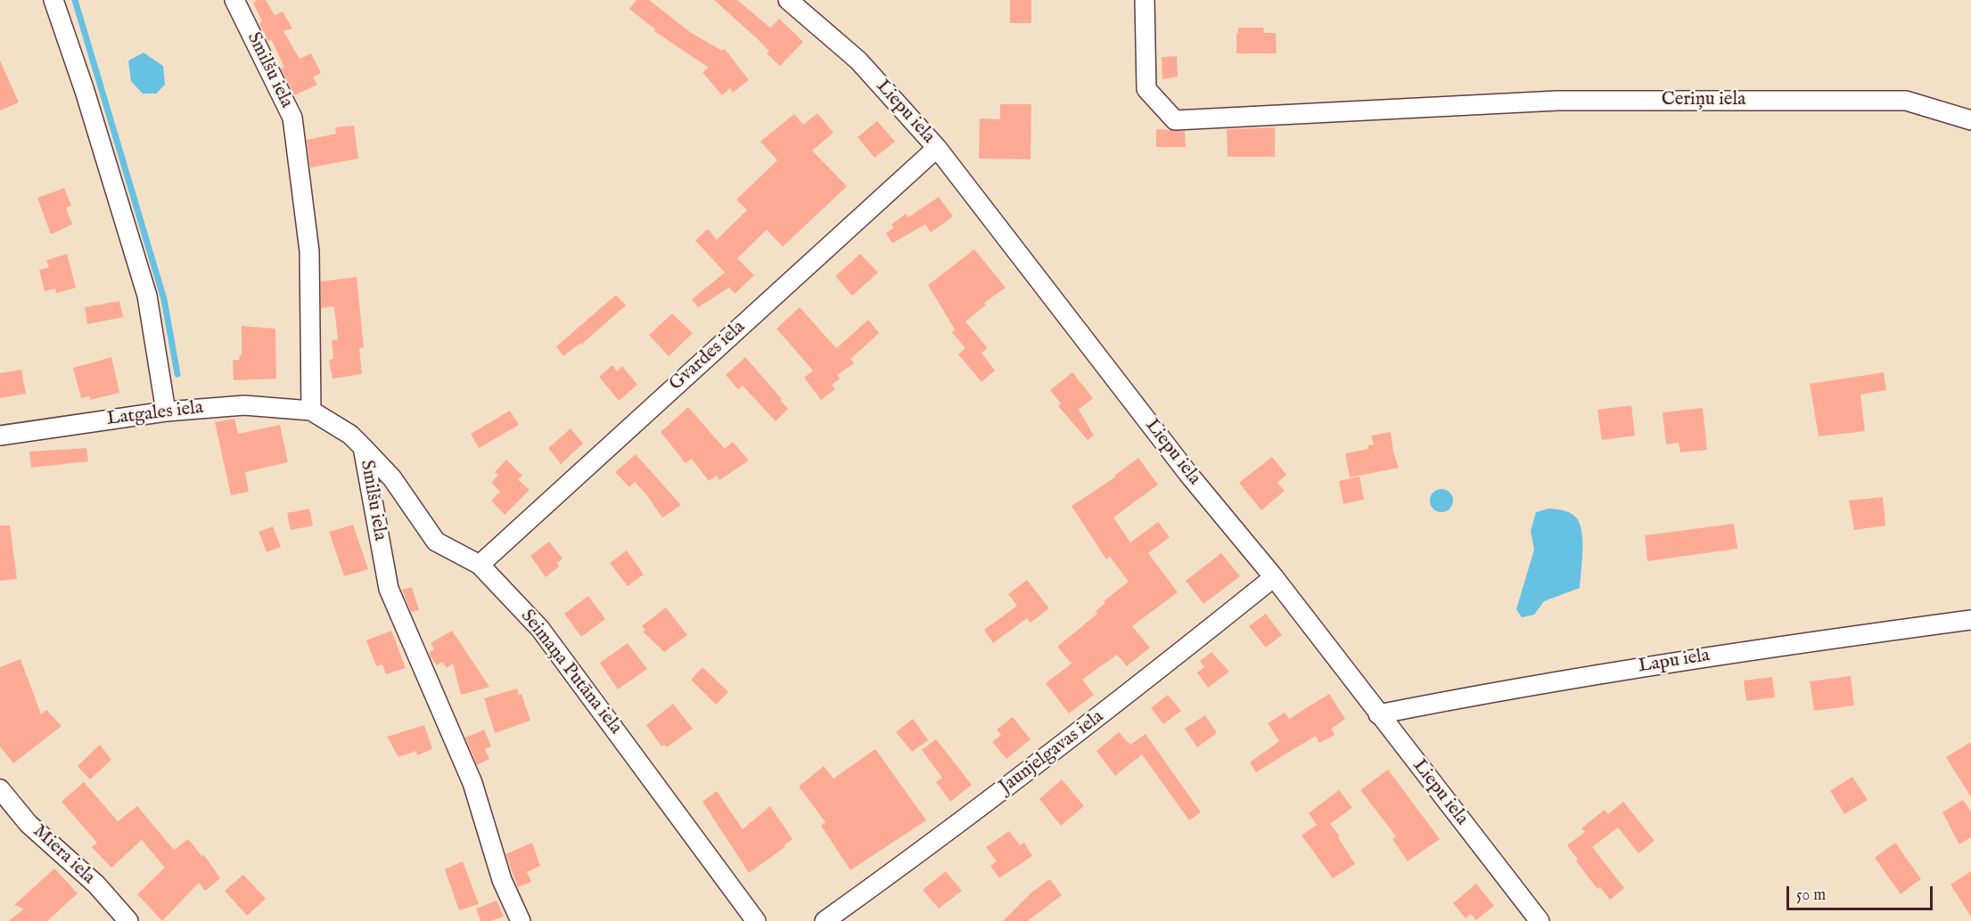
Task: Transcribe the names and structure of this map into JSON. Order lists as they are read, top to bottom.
{
  "streets": {
    "street": [
      "Smilšu iela",
      "Ceriņu iela",
      "Liepu iela",
      "Gvardes iela",
      "Latgales iela",
      "Lapu iela",
      "Seimaņa Putāna iela",
      "Jaunjelgavas iela",
      "Miera iela"
    ]
  },
  "crossings": [
    ["Smilšu iela", "Latgales iela"],
    ["Smilšu iela", "Seimaņa Putāna iela"],
    ["Liepu iela", "Gvardes iela"],
    ["Liepu iela", "Lapu iela"],
    ["Liepu iela", "Jaunjelgavas iela"],
    ["Gvardes iela", "Seimaņa Putāna iela"]
  ],
  "scale_bar": "50 m"
}
